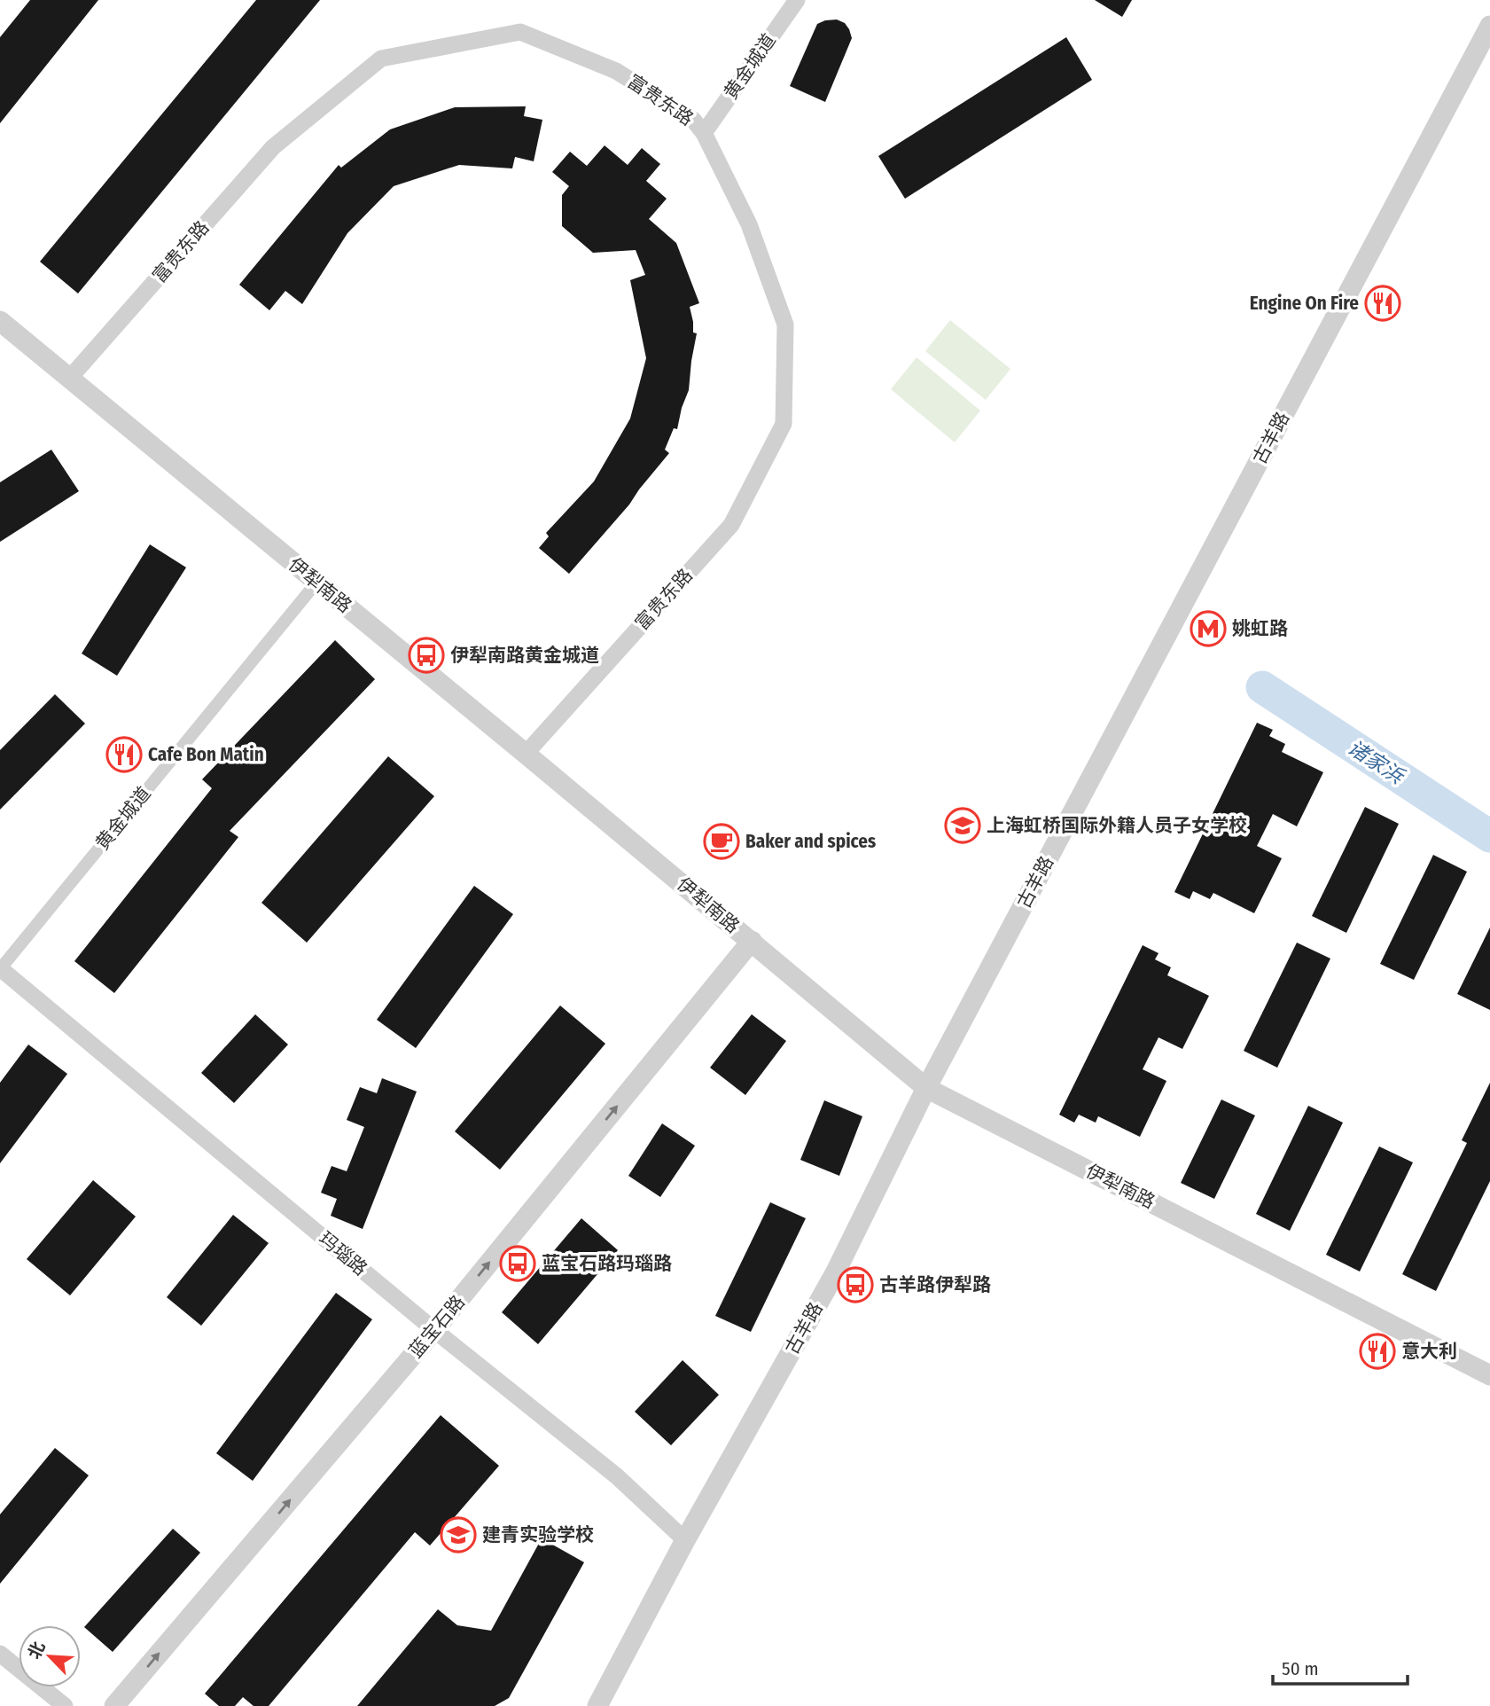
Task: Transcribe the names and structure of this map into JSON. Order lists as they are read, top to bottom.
{
  "streets": {
    "street": [
      "黄金城道",
      "富贵东路",
      "古羊路",
      "伊犁南路",
      "玛瑙路",
      "蓝宝石路"
    ]
  },
  "crossings": [
    ["黄金城道", "富贵东路"],
    ["黄金城道", "伊犁南路"],
    ["黄金城道", "玛瑙路"],
    ["富贵东路", "伊犁南路"],
    ["古羊路", "伊犁南路"],
    ["古羊路", "玛瑙路"],
    ["伊犁南路", "蓝宝石路"],
    ["玛瑙路", "蓝宝石路"]
  ],
  "one_way": ["蓝宝石路"],
  "water": ["诸家浜"],
  "places": {
    "restaurant": ["Engine On Fire", "Cafe Bon Matin", "意大利"],
    "metro station": ["姚虹路"],
    "bus stop": ["伊犁南路黄金城道", "蓝宝石路玛瑙路", "古羊路伊犁路"],
    "school or university": ["上海虹桥国际外籍人员子女学校", "建青实验学校"],
    "cafe": ["Baker and spices"]
  },
  "scale_bar": "50 m",
  "north": "top left"
}
